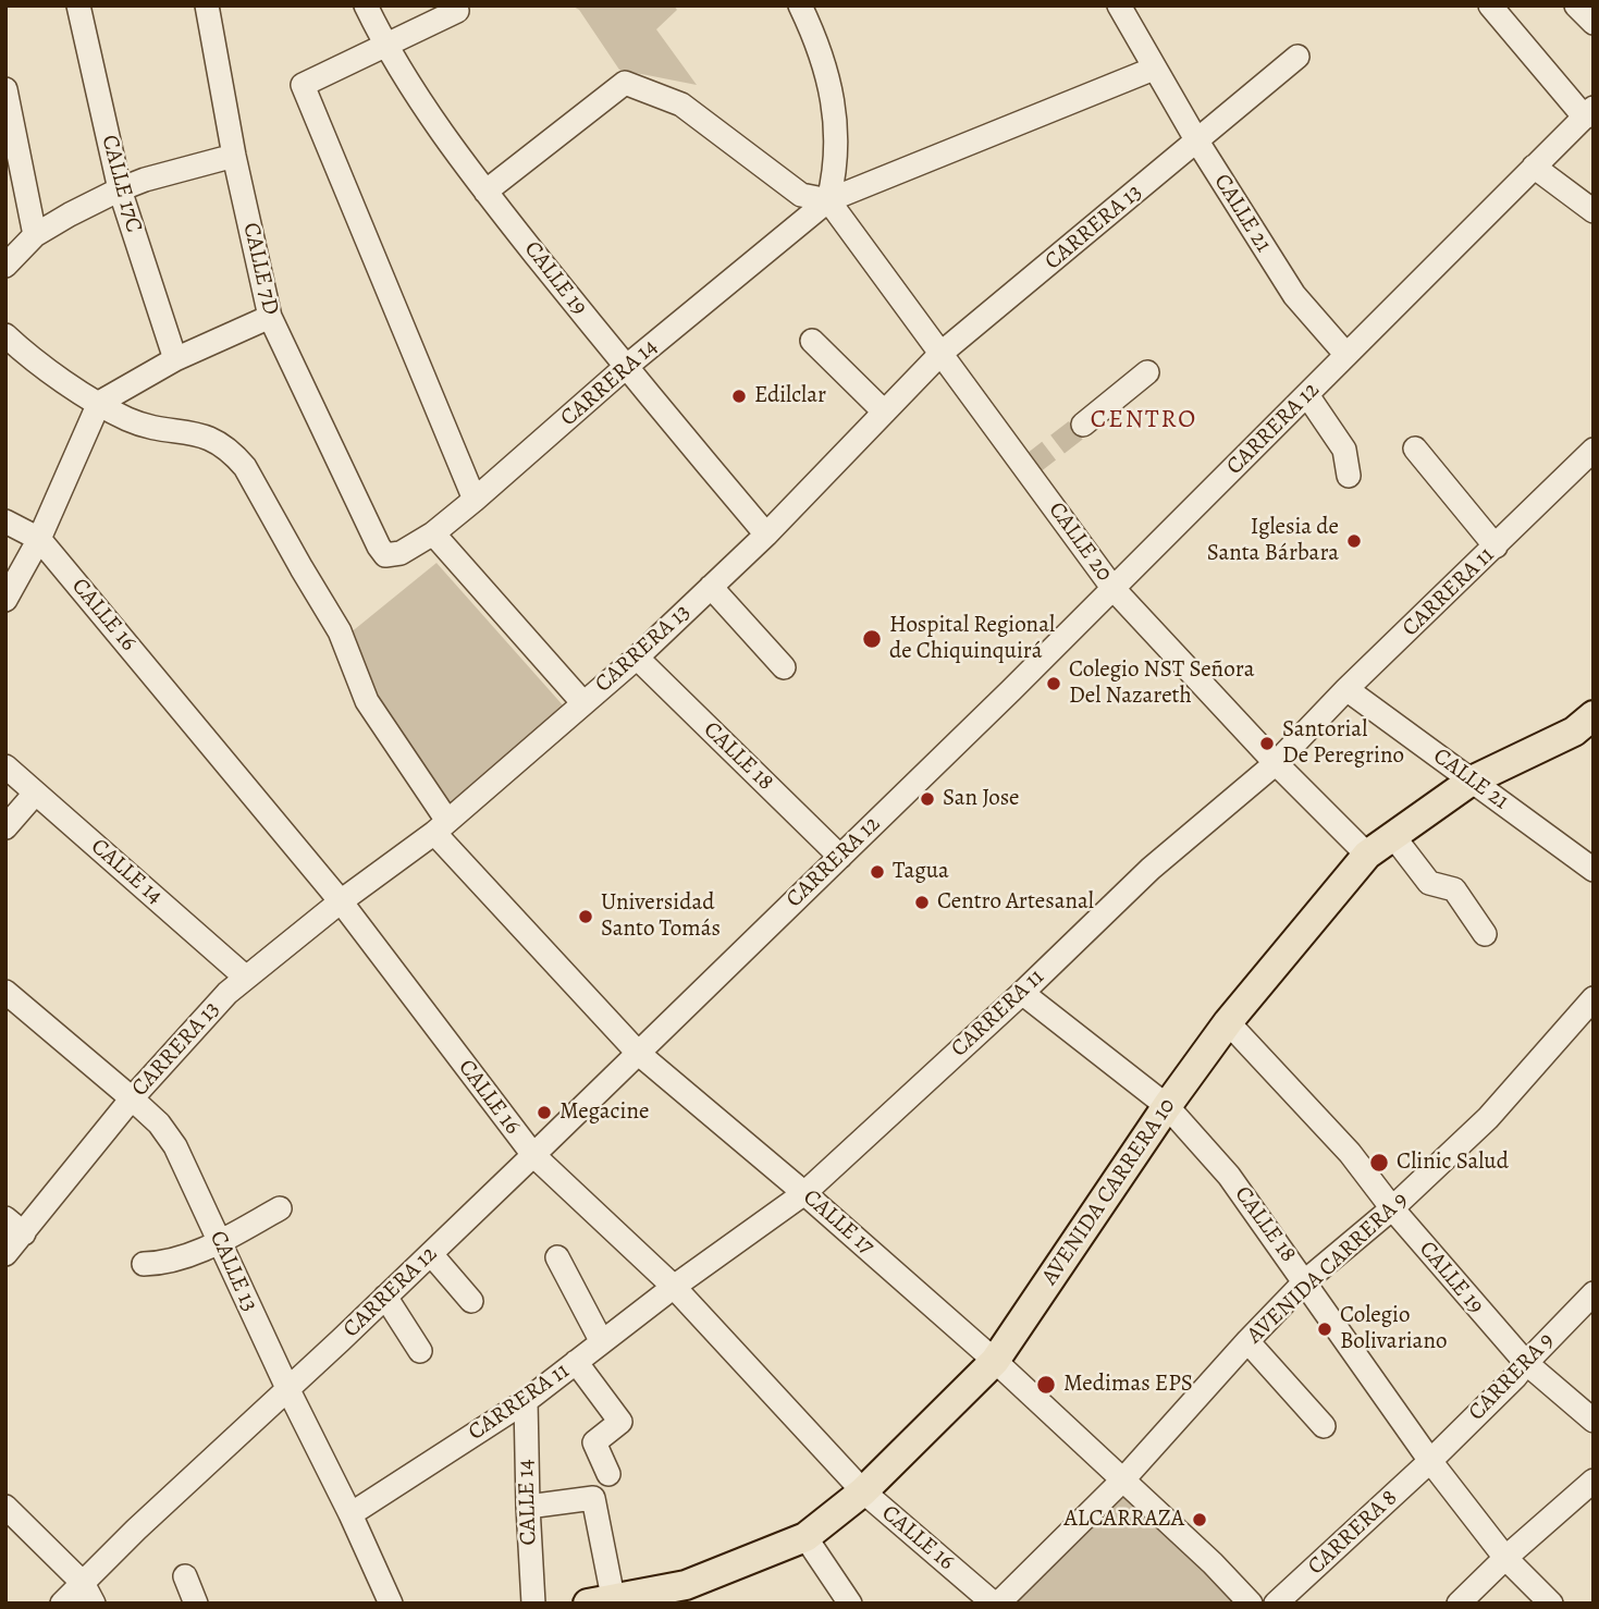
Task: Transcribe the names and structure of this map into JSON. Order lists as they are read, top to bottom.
{
  "streets": {
    "main road": ["AVENIDA CARRERA 10"],
    "street": [
      "CALLE 17C",
      "CALLE 21",
      "CARRERA 13",
      "CALLE 7D",
      "CALLE 19",
      "CARRERA 14",
      "CARRERA 12",
      "CALLE 20",
      "CARRERA 11",
      "CALLE 16",
      "CALLE 18",
      "CALLE 14",
      "CALLE 17",
      "AVENIDA CARRERA 9",
      "CALLE 13",
      "CARRERA 9",
      "CARRERA 8"
    ]
  },
  "crossings": [
    ["CALLE 21", "CARRERA 13"],
    ["CALLE 21", "CARRERA 14"],
    ["CALLE 21", "CARRERA 12"],
    ["CALLE 21", "CARRERA 11"],
    ["CALLE 21", "AVENIDA CARRERA 10"],
    ["CARRERA 13", "CALLE 19"],
    ["CARRERA 13", "CALLE 20"],
    ["CARRERA 13", "CALLE 16"],
    ["CARRERA 13", "CALLE 18"],
    ["CARRERA 13", "CALLE 14"],
    ["CARRERA 13", "CALLE 17"],
    ["CARRERA 13", "CALLE 13"],
    ["CALLE 7D", "CARRERA 14"],
    ["CALLE 19", "CARRERA 14"],
    ["CALLE 19", "AVENIDA CARRERA 10"],
    ["CALLE 19", "AVENIDA CARRERA 9"],
    ["CALLE 19", "CARRERA 9"],
    ["CARRERA 14", "CALLE 20"],
    ["CARRERA 12", "CALLE 20"],
    ["CARRERA 12", "CALLE 16"],
    ["CARRERA 12", "CALLE 18"],
    ["CARRERA 12", "CALLE 17"],
    ["CARRERA 12", "CALLE 13"],
    ["CALLE 20", "CARRERA 11"],
    ["CALLE 20", "AVENIDA CARRERA 10"],
    ["CARRERA 11", "CALLE 16"],
    ["CARRERA 11", "CALLE 18"],
    ["CARRERA 11", "CALLE 14"],
    ["CARRERA 11", "CALLE 17"],
    ["CARRERA 11", "CALLE 13"],
    ["CALLE 16", "AVENIDA CARRERA 10"],
    ["CALLE 16", "AVENIDA CARRERA 9"],
    ["CALLE 18", "AVENIDA CARRERA 10"],
    ["CALLE 18", "AVENIDA CARRERA 9"],
    ["CALLE 18", "CARRERA 9"],
    ["CALLE 18", "CARRERA 8"],
    ["AVENIDA CARRERA 10", "CALLE 17"],
    ["CALLE 17", "AVENIDA CARRERA 9"],
    ["CARRERA 9", "CARRERA 8"]
  ],
  "districts": ["CENTRO"],
  "places": [
    "Edilclar",
    "Iglesia de Santa Bárbara",
    "Hospital Regional de Chiquinquirá",
    "Colegio NST Señora Del Nazareth",
    "Santorial De Peregrino",
    "San Jose",
    "Tagua",
    "Centro Artesanal",
    "Universidad Santo Tomás",
    "Megacine",
    "Clinic Salud",
    "Colegio Bolivariano",
    "Medimas EPS",
    "ALCARRAZA"
  ]
}
